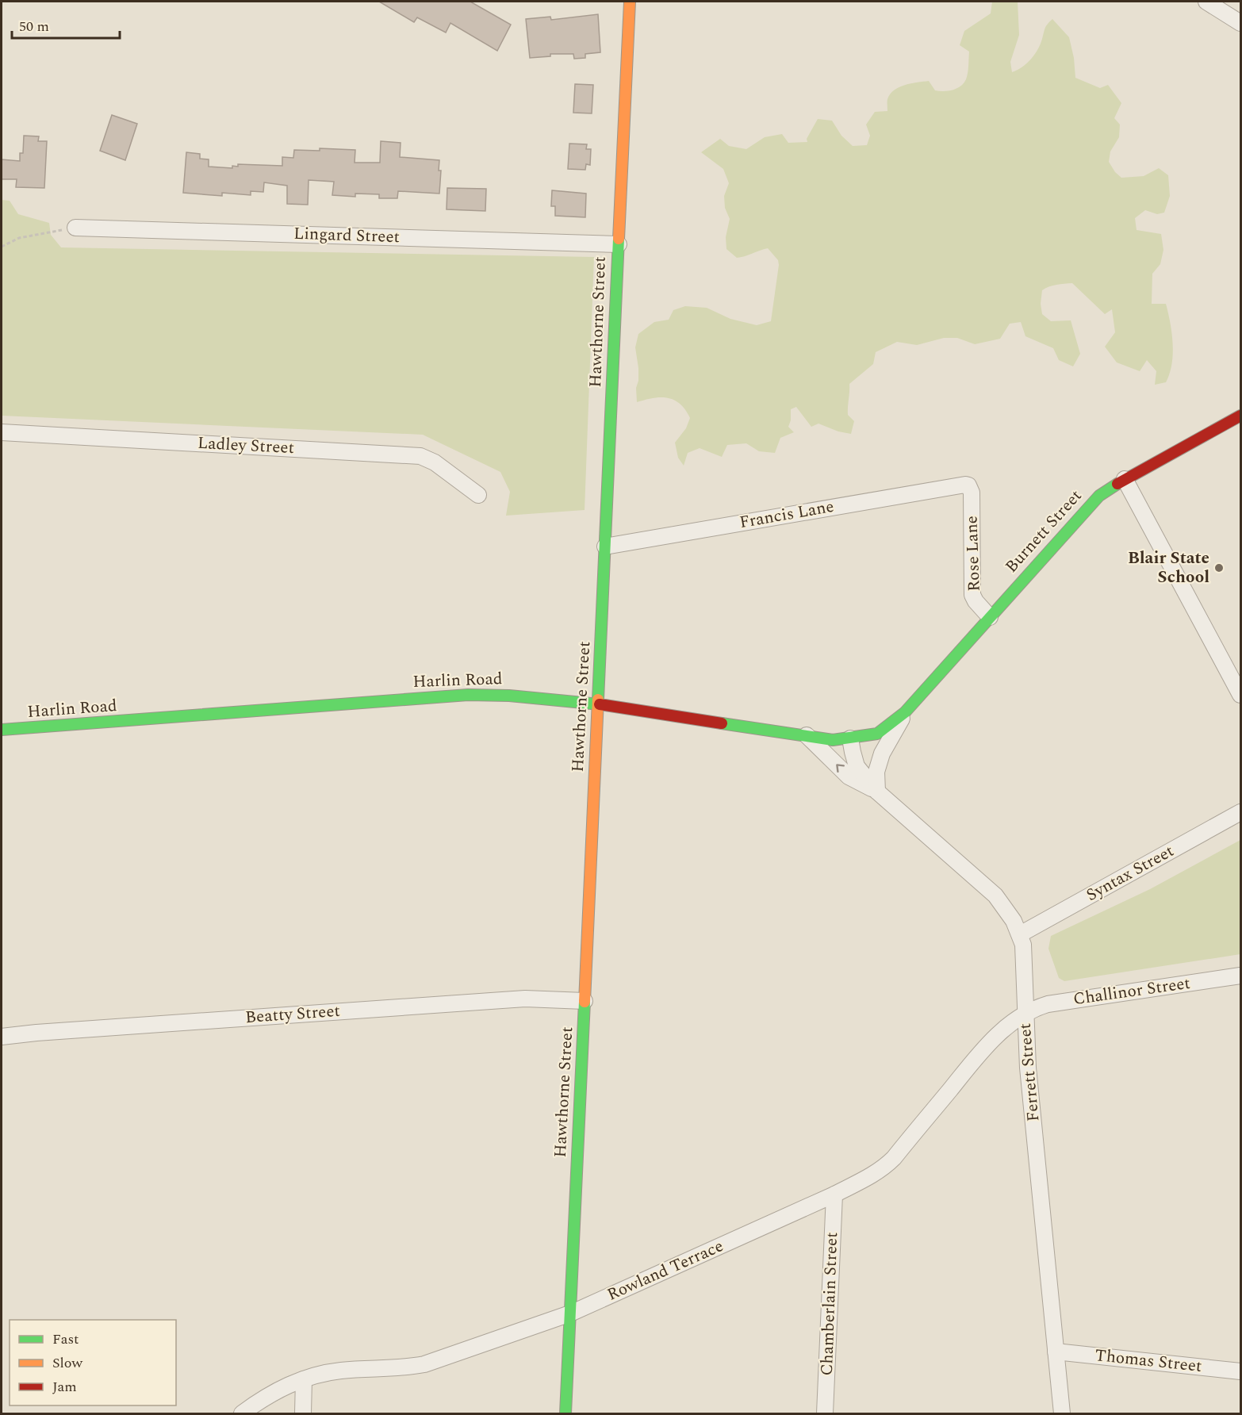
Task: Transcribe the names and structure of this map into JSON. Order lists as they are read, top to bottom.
{
  "streets": {
    "street": [
      "Lingard Street",
      "Hawthorne Street",
      "Ladley Street",
      "Francis Lane",
      "Burnett Street",
      "Rose Lane",
      "Harlin Road",
      "Syntax Street",
      "Challinor Street",
      "Beatty Street",
      "Ferrett Street",
      "Rowland Terrace",
      "Chamberlain Street",
      "Thomas Street"
    ]
  },
  "crossings": [
    ["Lingard Street", "Hawthorne Street"],
    ["Hawthorne Street", "Francis Lane"],
    ["Hawthorne Street", "Harlin Road"],
    ["Hawthorne Street", "Beatty Street"],
    ["Hawthorne Street", "Rowland Terrace"],
    ["Francis Lane", "Rose Lane"],
    ["Burnett Street", "Rose Lane"],
    ["Burnett Street", "Harlin Road"],
    ["Harlin Road", "Ferrett Street"],
    ["Syntax Street", "Ferrett Street"],
    ["Challinor Street", "Ferrett Street"],
    ["Challinor Street", "Rowland Terrace"],
    ["Ferrett Street", "Rowland Terrace"],
    ["Ferrett Street", "Thomas Street"],
    ["Rowland Terrace", "Chamberlain Street"]
  ],
  "places": ["Blair State School"],
  "legend": ["Fast", "Slow", "Jam"],
  "scale_bar": "50 m"
}
